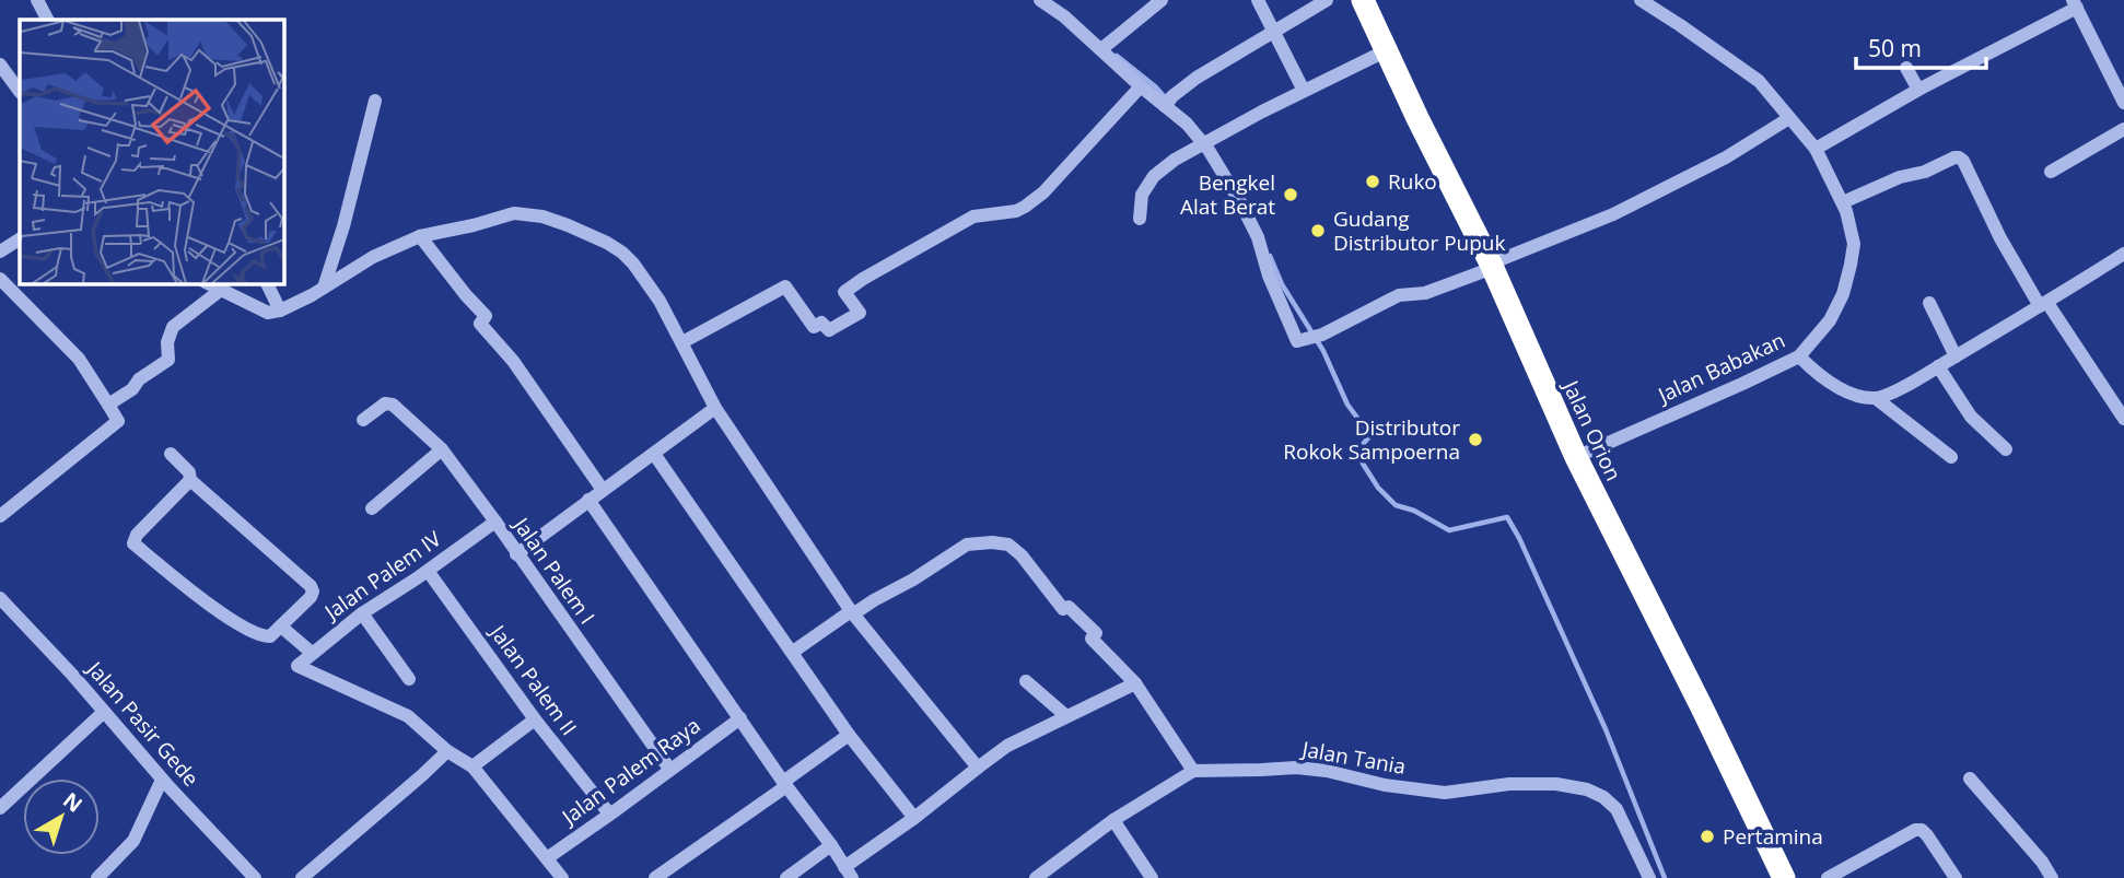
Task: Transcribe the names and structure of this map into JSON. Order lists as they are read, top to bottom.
{
  "streets": {
    "highway": ["Jalan Orion"],
    "street": [
      "Jalan Babakan",
      "Jalan Palem I",
      "Jalan Palem IV",
      "Jalan Palem II",
      "Jalan Pasir Gede",
      "Jalan Tania",
      "Jalan Palem Raya"
    ]
  },
  "crossings": [
    ["Jalan Babakan", "Jalan Orion"],
    ["Jalan Palem I", "Jalan Palem IV"],
    ["Jalan Palem I", "Jalan Palem Raya"],
    ["Jalan Palem IV", "Jalan Palem II"],
    ["Jalan Palem II", "Jalan Palem Raya"]
  ],
  "places": [
    "Ruko",
    "Bengkel Alat Berat",
    "Gudang Distributor Pupuk",
    "Distributor Rokok Sampoerna",
    "Pertamina"
  ],
  "scale_bar": "50 m",
  "north": "top right"
}
